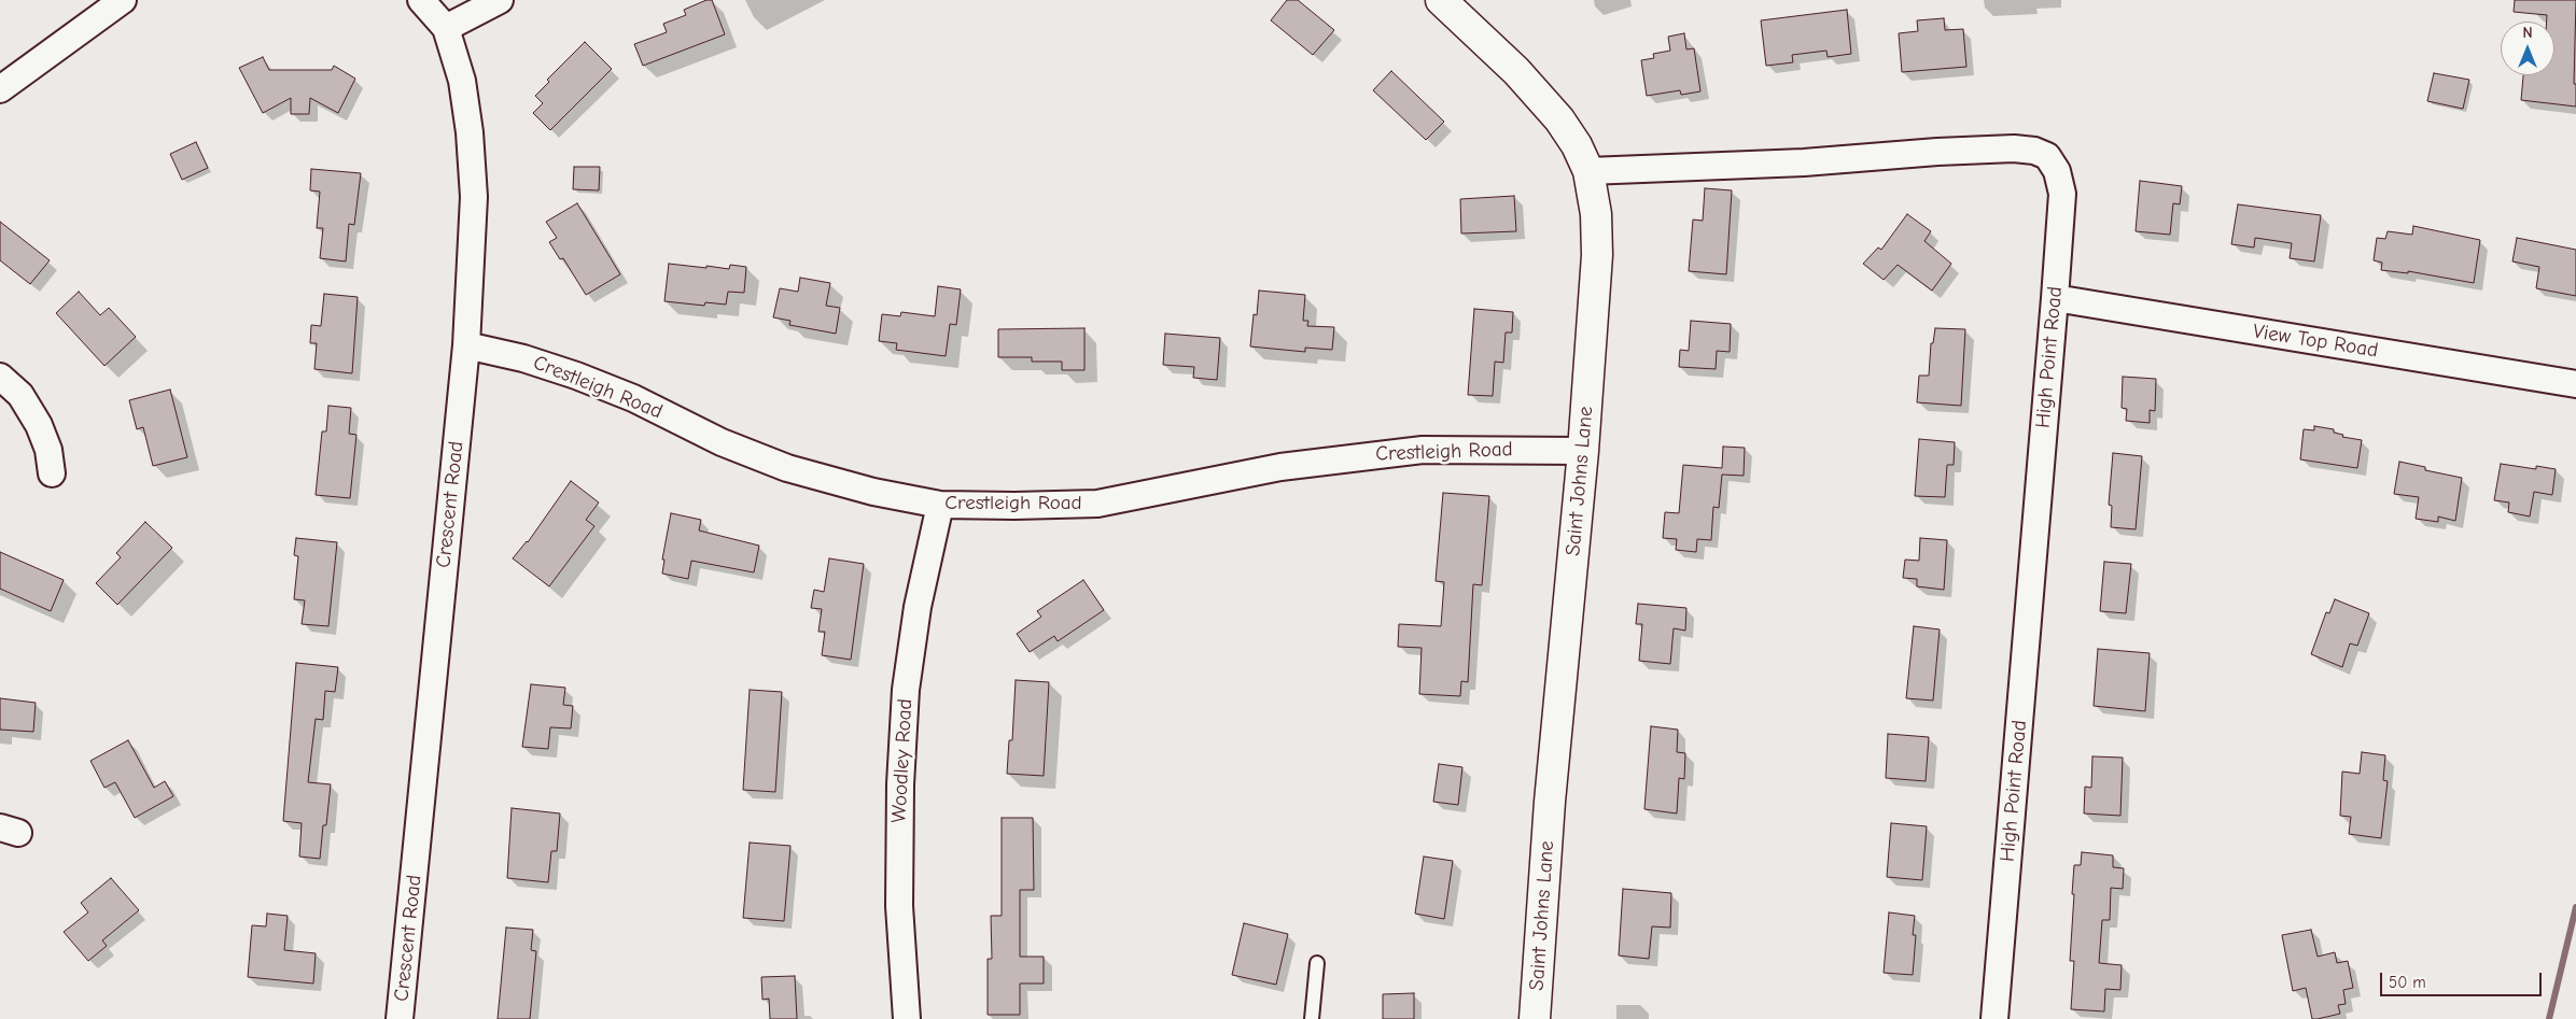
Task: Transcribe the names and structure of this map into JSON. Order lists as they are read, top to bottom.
{
  "streets": {
    "street": [
      "View Top Road",
      "High Point Road",
      "Crestleigh Road",
      "Saint Johns Lane",
      "Crescent Road",
      "Woodley Road"
    ]
  },
  "crossings": [
    ["View Top Road", "High Point Road"],
    ["High Point Road", "Saint Johns Lane"],
    ["Crestleigh Road", "Saint Johns Lane"],
    ["Crestleigh Road", "Crescent Road"],
    ["Crestleigh Road", "Woodley Road"]
  ],
  "scale_bar": "50 m",
  "north": "top"
}
